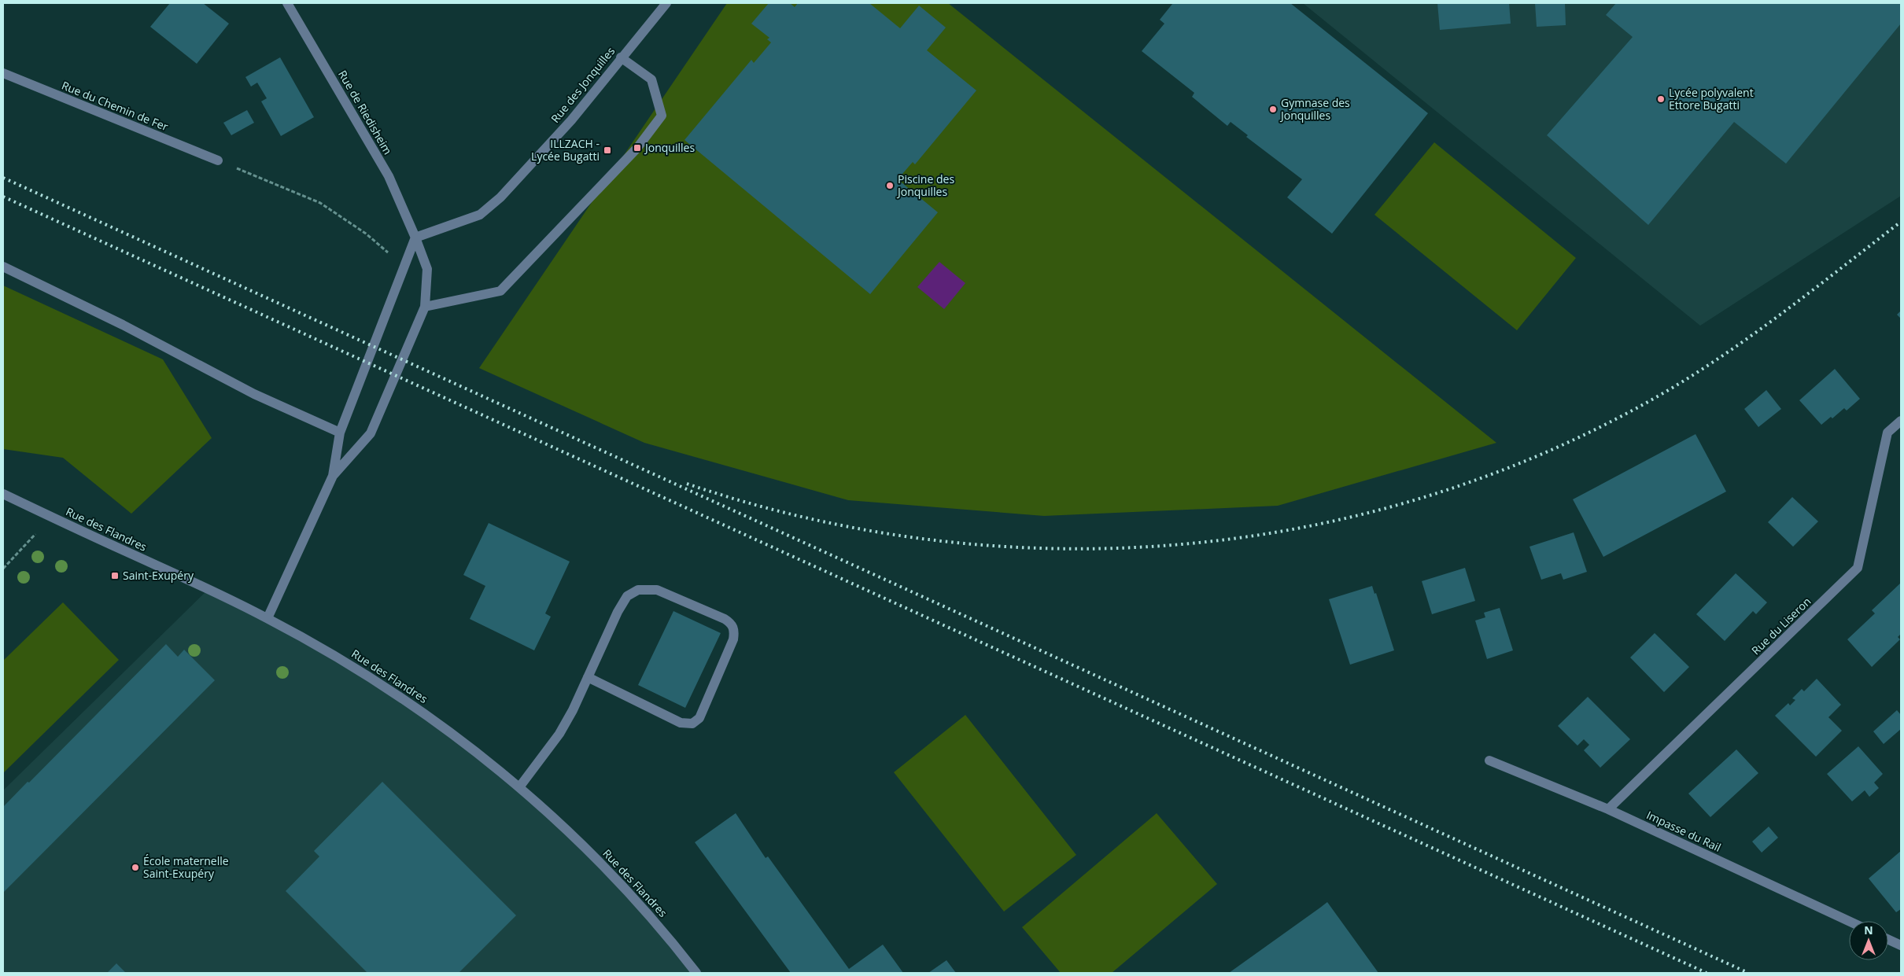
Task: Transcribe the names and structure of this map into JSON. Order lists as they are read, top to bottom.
{
  "streets": {
    "street": [
      "Rue des Jonquilles",
      "Rue du Chemin de Fer",
      "Rue de Riedisheim",
      "Rue des Flandres",
      "Rue du Liseron",
      "Impasse du Rail"
    ]
  },
  "crossings": [
    ["Rue des Jonquilles", "Rue de Riedisheim"],
    ["Rue du Liseron", "Impasse du Rail"]
  ],
  "places": {
    "other": [
      "Lycée polyvalent Ettore Bugatti",
      "Gymnase des Jonquilles",
      "Piscine des Jonquilles",
      "École maternelle Saint-Exupéry"
    ],
    "transit": ["Jonquilles", "ILLZACH - Lycée Bugatti", "Saint-Exupéry"]
  },
  "north": "top"
}
